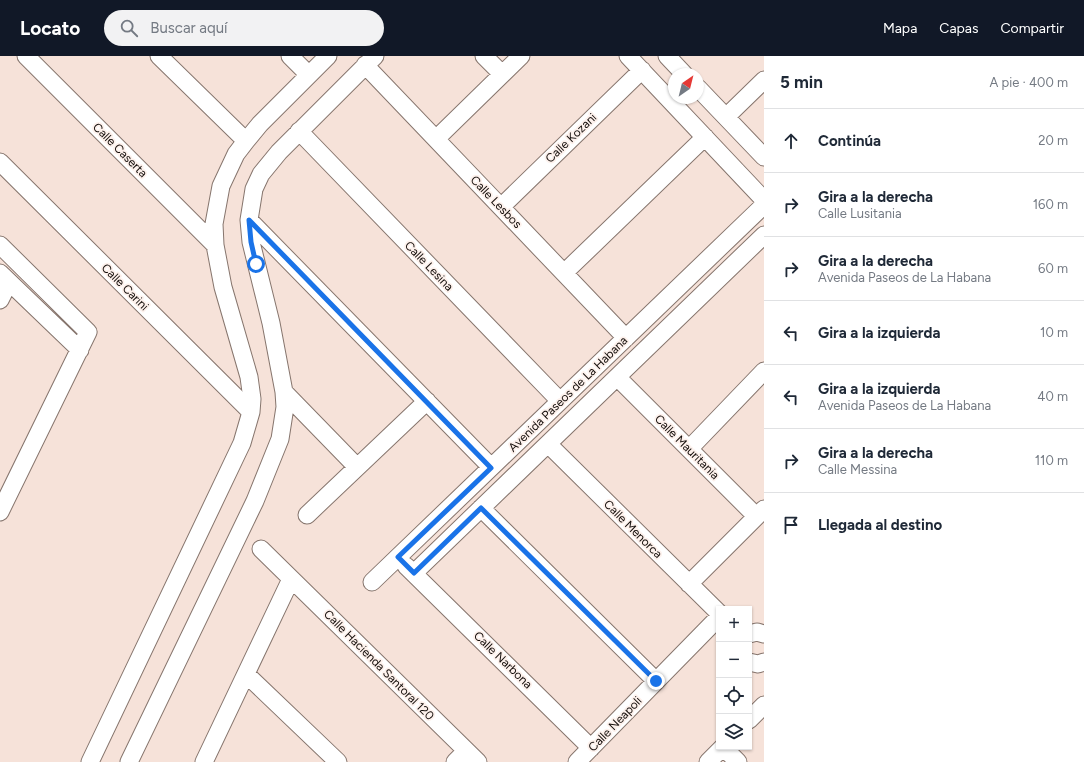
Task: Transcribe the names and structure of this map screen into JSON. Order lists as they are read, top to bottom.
{
  "streets": {
    "street": [
      "Calle Kozani",
      "Calle Caserta",
      "Calle Lesbos",
      "Calle Lesina",
      "Calle Carini",
      "Avenida Paseos de La Habana",
      "Calle Mauritania",
      "Calle Menorca",
      "Calle Narbona",
      "Calle Hacienda Santoral 120",
      "Calle Neapoli"
    ]
  },
  "crossings": [
    ["Calle Kozani", "Calle Lesbos"],
    ["Calle Lesbos", "Avenida Paseos de La Habana"],
    ["Calle Lesina", "Avenida Paseos de La Habana"],
    ["Avenida Paseos de La Habana", "Calle Mauritania"],
    ["Avenida Paseos de La Habana", "Calle Menorca"],
    ["Avenida Paseos de La Habana", "Calle Narbona"],
    ["Calle Narbona", "Calle Neapoli"]
  ],
  "north": "top right",
  "page": {
    "header": "Locato",
    "search": "Buscar aquí",
    "nav": ["Mapa", "Capas", "Compartir"],
    "heading": ["5 min", "A pie · 400 m"],
    "list": [
      ["Continúa", "20 m"],
      ["Gira a la derecha", "Calle Lusitania", "160 m"],
      ["Gira a la derecha", "Avenida Paseos de La Habana", "60 m"],
      ["Gira a la izquierda", "10 m"],
      ["Gira a la izquierda", "Avenida Paseos de La Habana", "40 m"],
      ["Gira a la derecha", "Calle Messina", "110 m"],
      "Llegada al destino"
    ],
    "map_buttons": ["+", "−"]
  }
}
